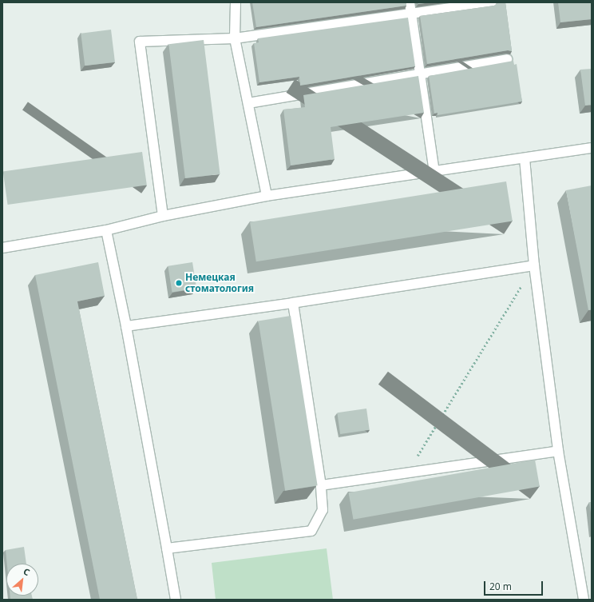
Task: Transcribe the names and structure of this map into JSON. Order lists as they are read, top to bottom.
{
  "places": ["Немецкая стоматология"],
  "scale_bar": "20 m",
  "north": "top right"
}
